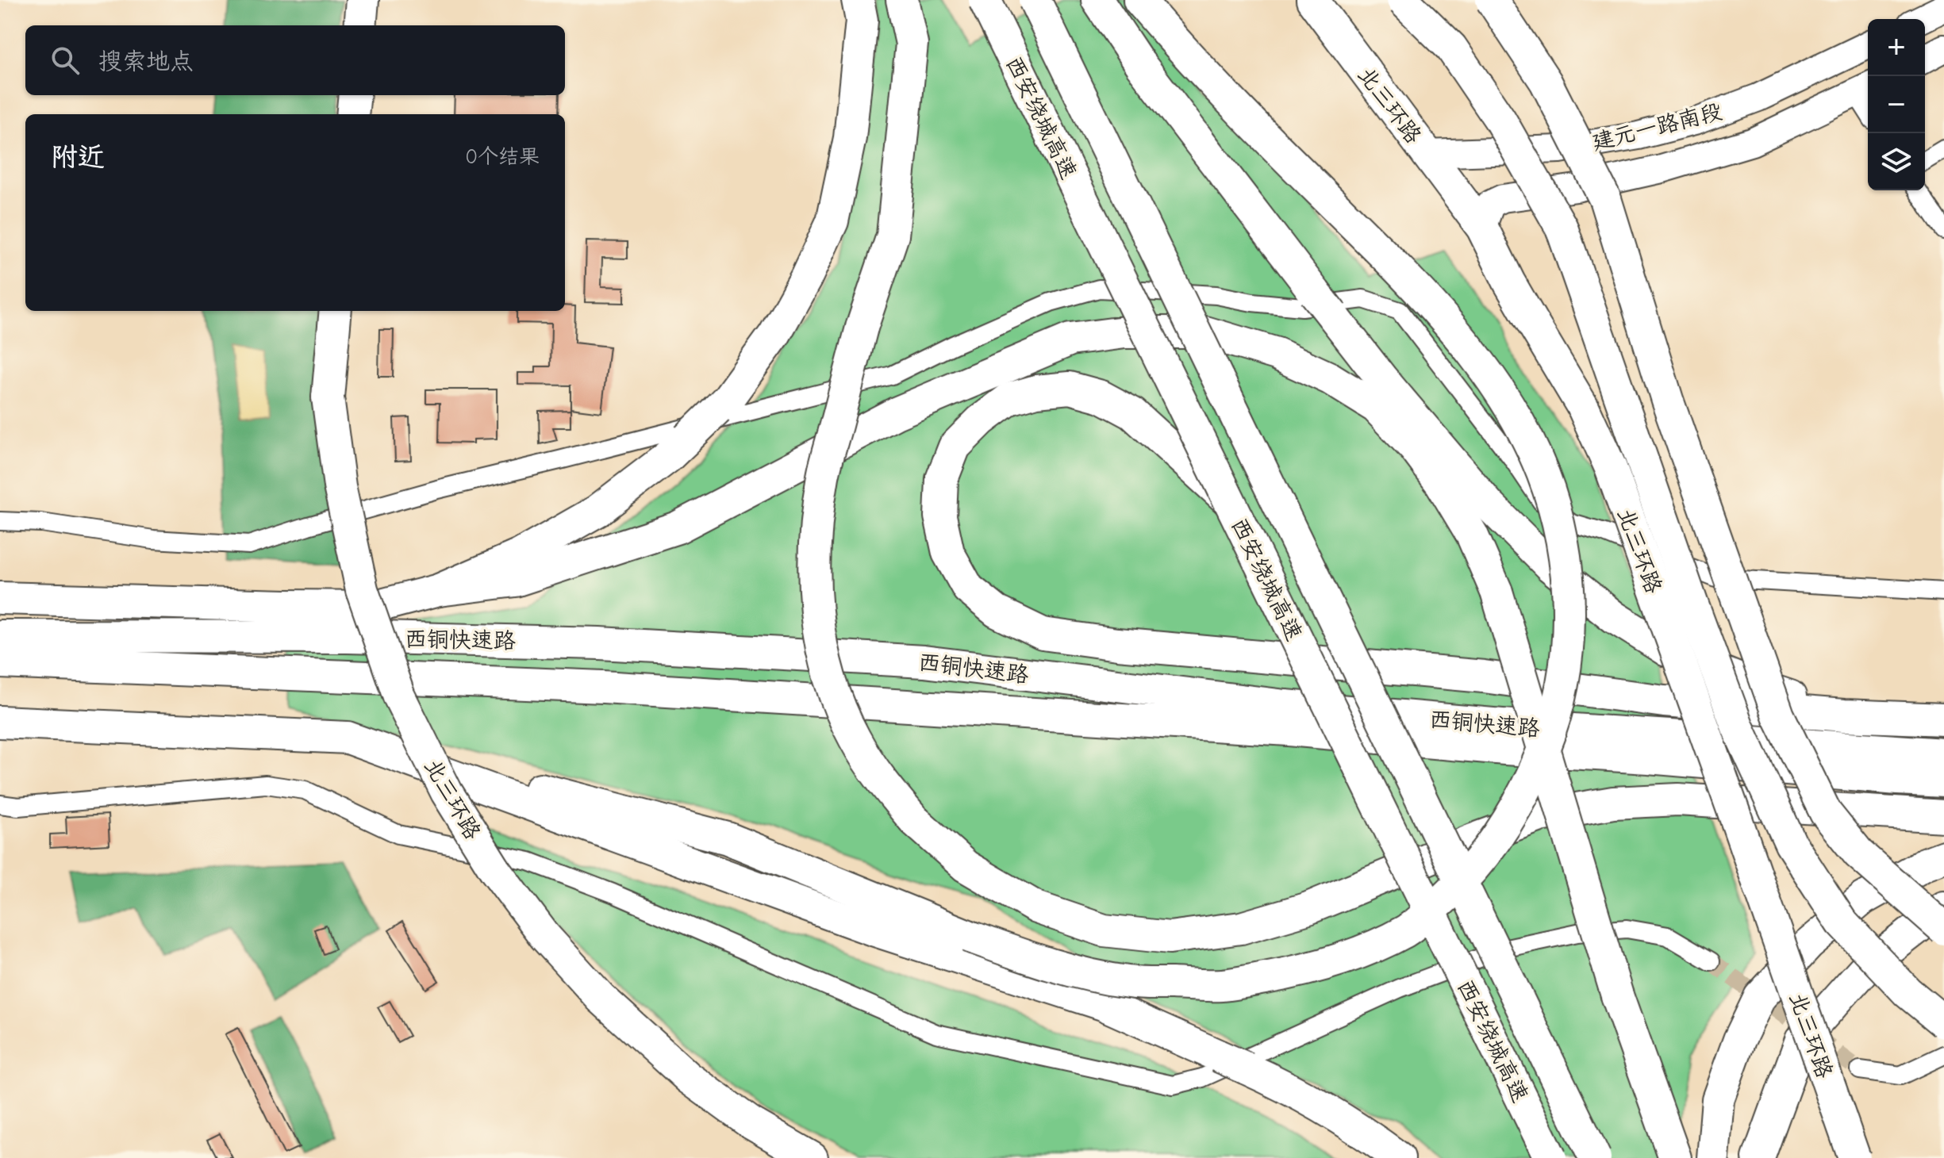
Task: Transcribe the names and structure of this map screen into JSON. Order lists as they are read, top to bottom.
{
  "streets": {
    "highway": ["北三环路", "西安绕城高速", "西铜快速路"],
    "main road": ["建元一路南段"]
  },
  "crossings": [
    ["北三环路", "建元一路南段"]
  ],
  "page": {
    "map_buttons": ["+", "−"],
    "search": "搜索地点",
    "heading": ["附近", "0个结果"]
  }
}
